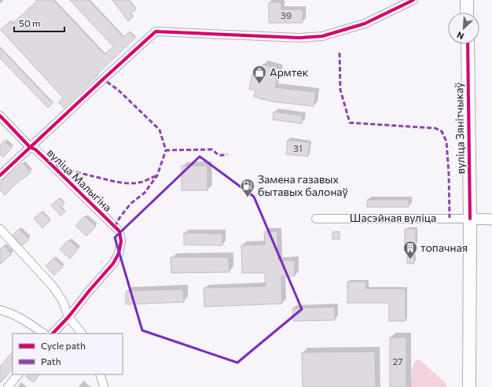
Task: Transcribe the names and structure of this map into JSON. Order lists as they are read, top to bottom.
{
  "streets": {
    "main road": ["вуліца Зянітчыкаў"],
    "street": ["вуліца Малыгіна", "Шасэйная вуліца"]
  },
  "crossings": [
    ["вуліца Зянітчыкаў", "Шасэйная вуліца"]
  ],
  "places": {
    "shop": ["Армтек"],
    "fuel station": ["Замена газавых бытавых балонаў"],
    "building": ["топачная"]
  },
  "house_numbers": ["39", "31", "27"],
  "legend": ["Cycle path", "Path"],
  "scale_bar": "50 m",
  "north": "bottom left"
}
